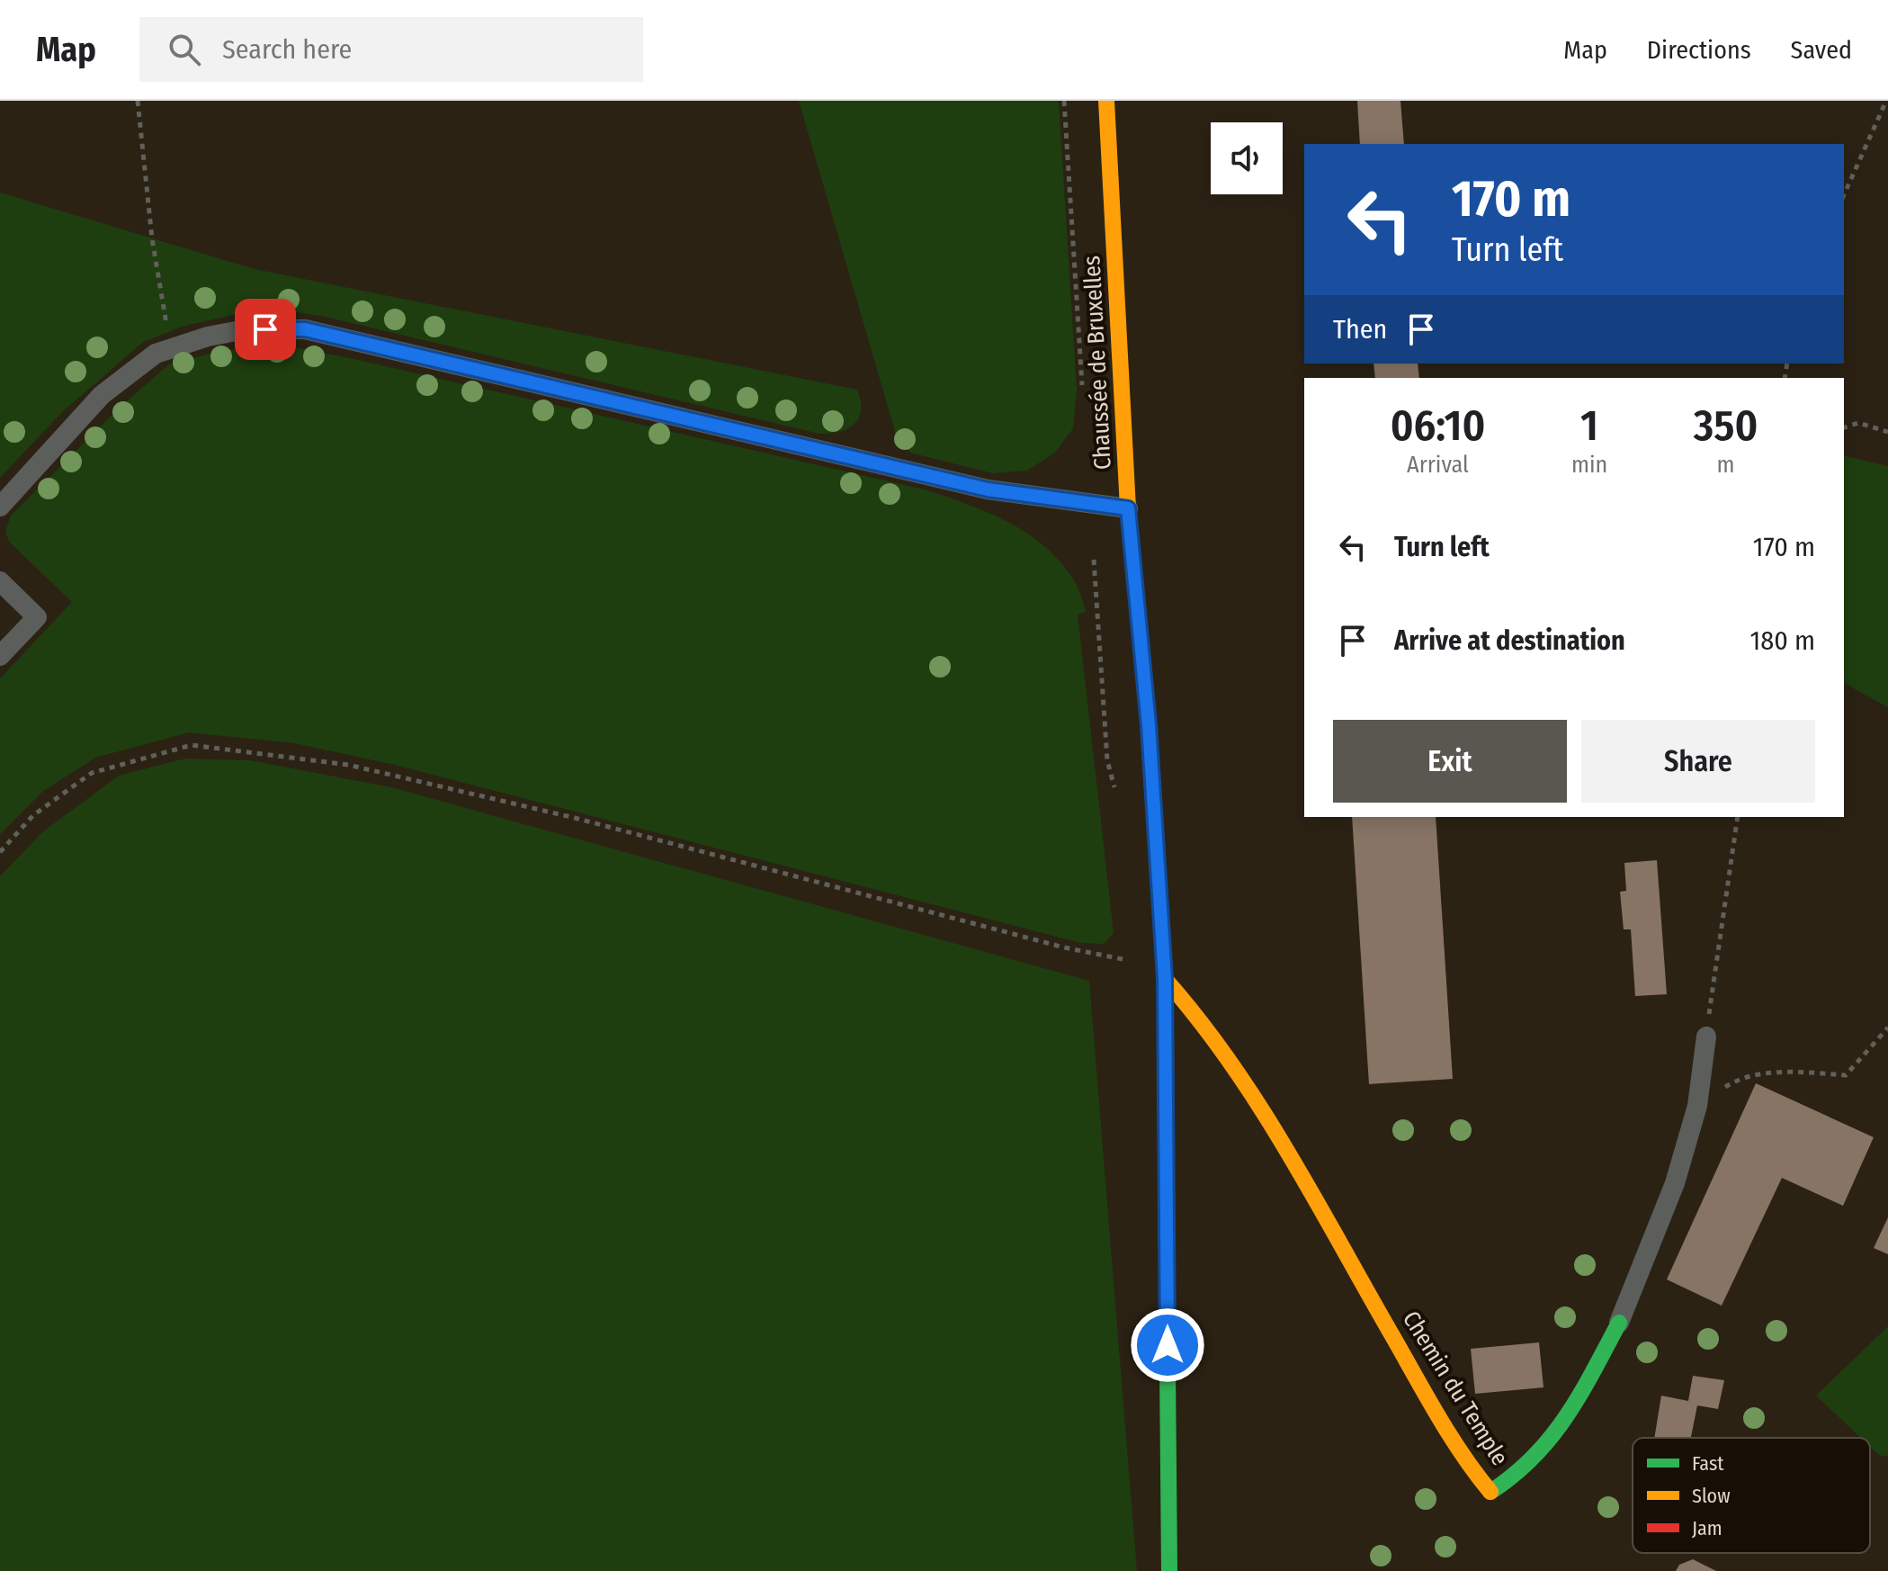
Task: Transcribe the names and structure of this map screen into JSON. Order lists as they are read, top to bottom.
{
  "streets": {
    "main road": ["Chaussée de Bruxelles", "Chemin du Temple"]
  },
  "crossings": [
    ["Chaussée de Bruxelles", "Chemin du Temple"]
  ],
  "legend": ["Fast", "Slow", "Jam"],
  "page": {
    "header": "Map",
    "search": "Search here",
    "nav": ["Map", "Directions", "Saved"],
    "turn": ["170 m", "Turn left"],
    "then": "Then",
    "eta": [
      "06:10",
      "Arrival",
      "1",
      "min",
      "350",
      "m"
    ],
    "list": [
      {
        "name": "Turn left",
        "value": "170 m"
      },
      {
        "name": "Arrive at destination",
        "value": "180 m"
      }
    ],
    "buttons": ["Exit", "Share"]
  }
}
